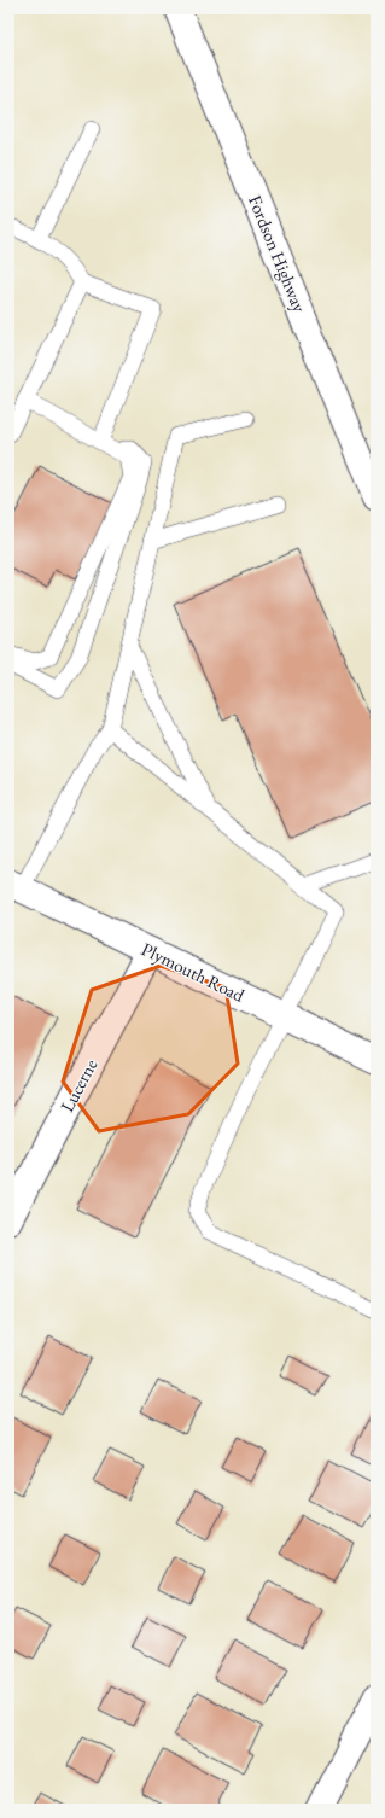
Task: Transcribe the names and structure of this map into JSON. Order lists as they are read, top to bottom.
{
  "streets": {
    "street": ["Fordson Highway", "Plymouth Road", "Lucerne"]
  },
  "crossings": [
    ["Plymouth Road", "Lucerne"]
  ]
}
